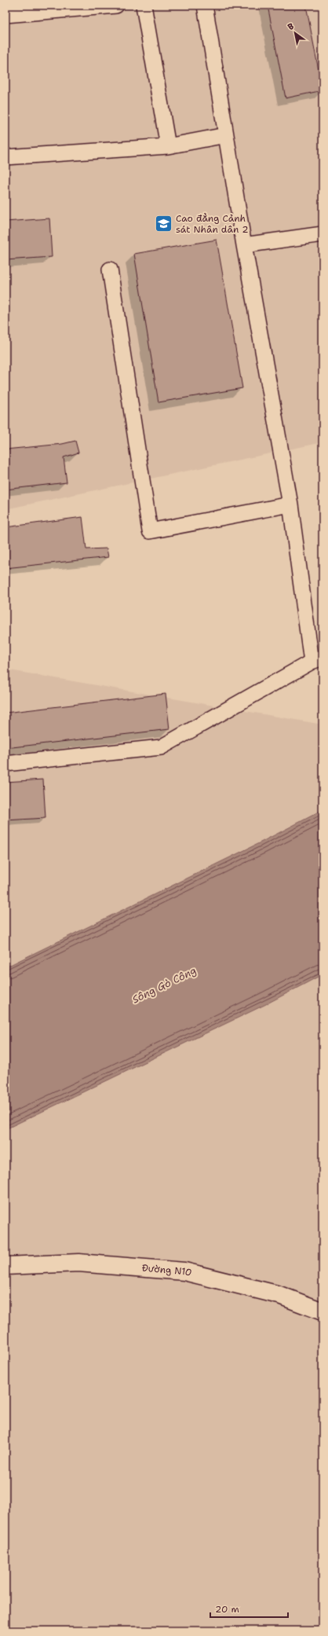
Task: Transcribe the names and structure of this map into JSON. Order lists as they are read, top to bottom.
{
  "streets": {
    "street": ["Đường N10"]
  },
  "water": ["Sông Gò Công"],
  "places": {
    "school or university": ["Cao đẳng Cảnh sát Nhân dân 2"]
  },
  "scale_bar": "20 m",
  "north": "top left"
}
